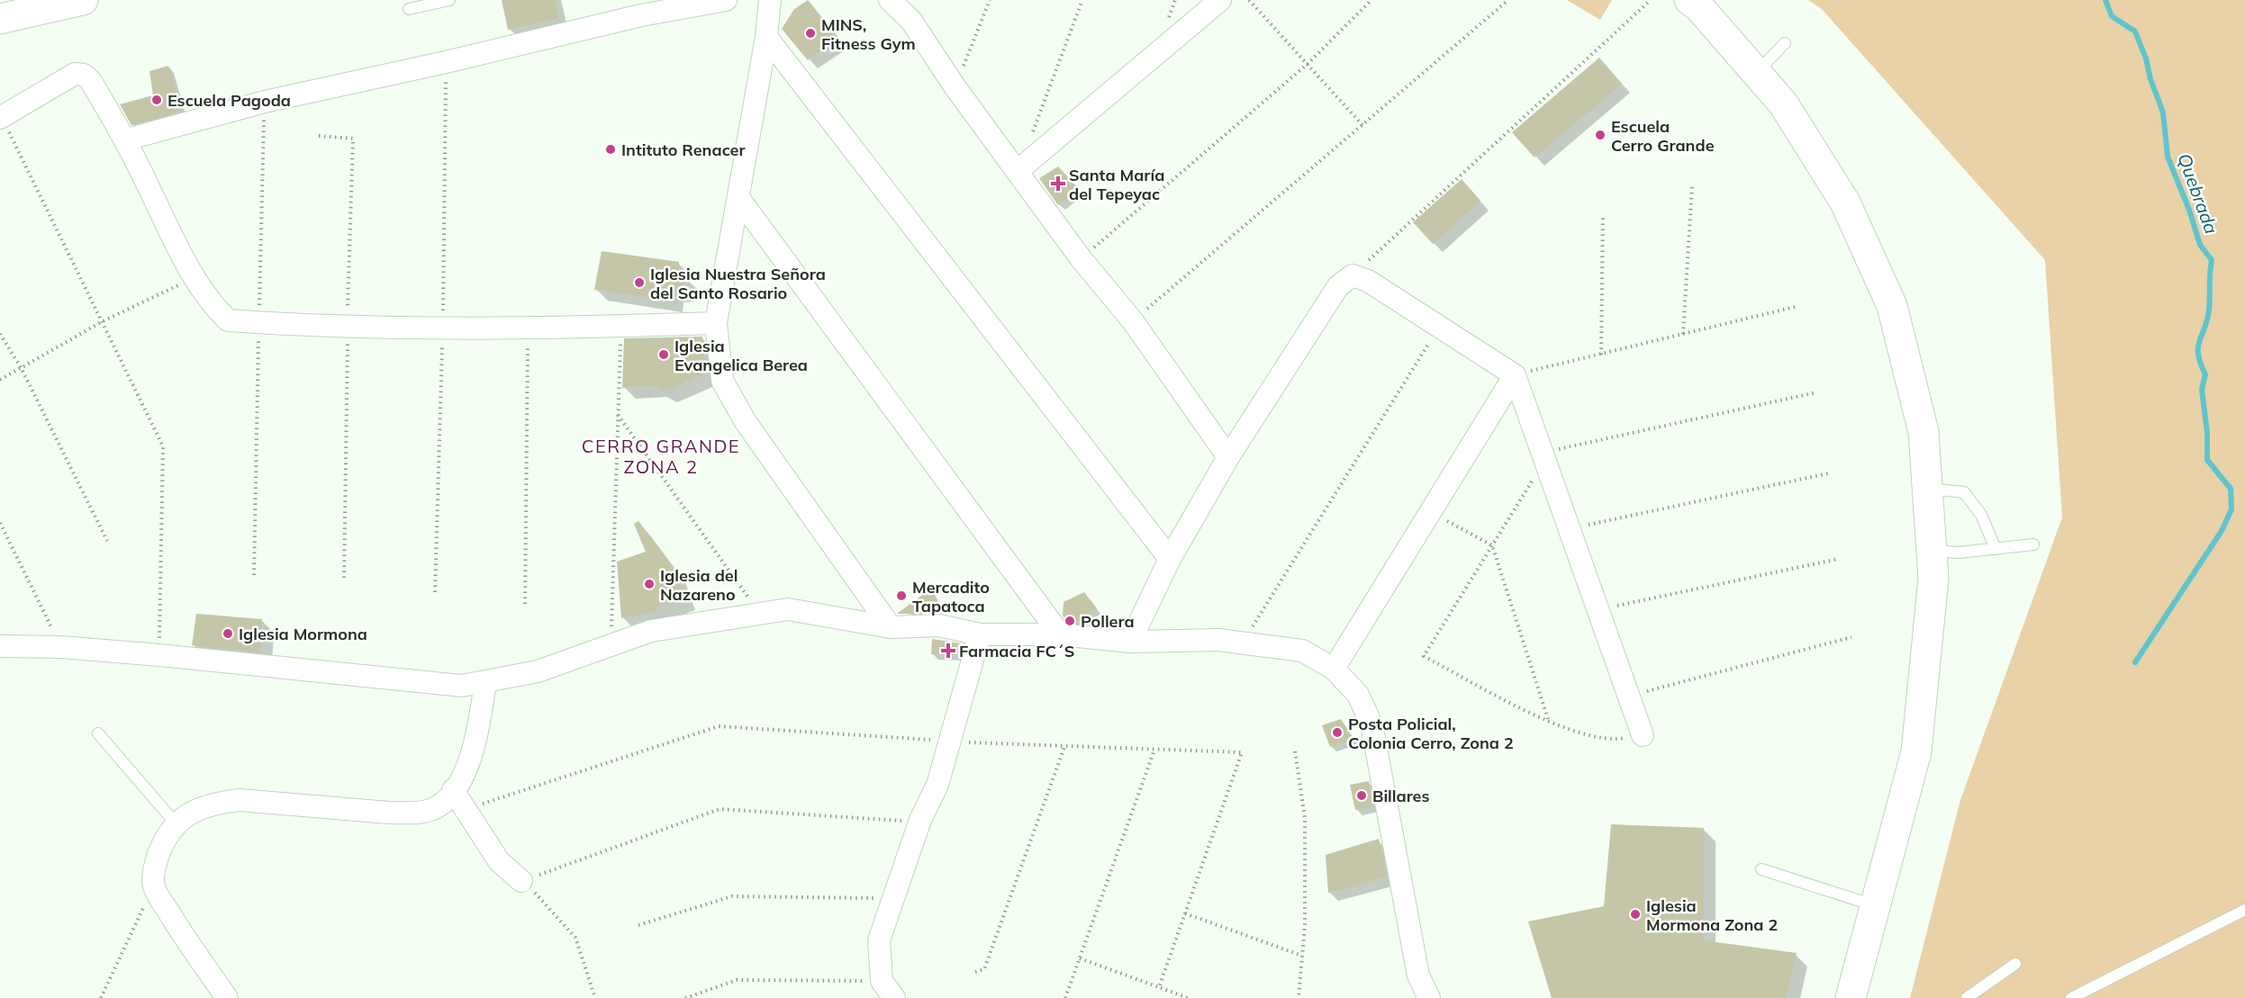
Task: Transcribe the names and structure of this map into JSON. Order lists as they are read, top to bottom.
{
  "districts": ["CERRO GRANDE ZONA 2"],
  "water": ["Quebrada"],
  "places": {
    "other": [
      "MINS, Fitness Gym",
      "Escuela Pagoda",
      "Escuela Cerro Grande",
      "Intituto Renacer",
      "Iglesia Nuestra Señora del Santo Rosario",
      "Iglesia Evangelica Berea",
      "Iglesia del Nazareno",
      "Mercadito Tapatoca",
      "Pollera",
      "Iglesia Mormona",
      "Posta Policial, Colonia Cerro, Zona 2",
      "Billares",
      "Iglesia Mormona Zona 2"
    ],
    "health": ["Santa María del Tepeyac", "Farmacia FC´S"]
  }
}
